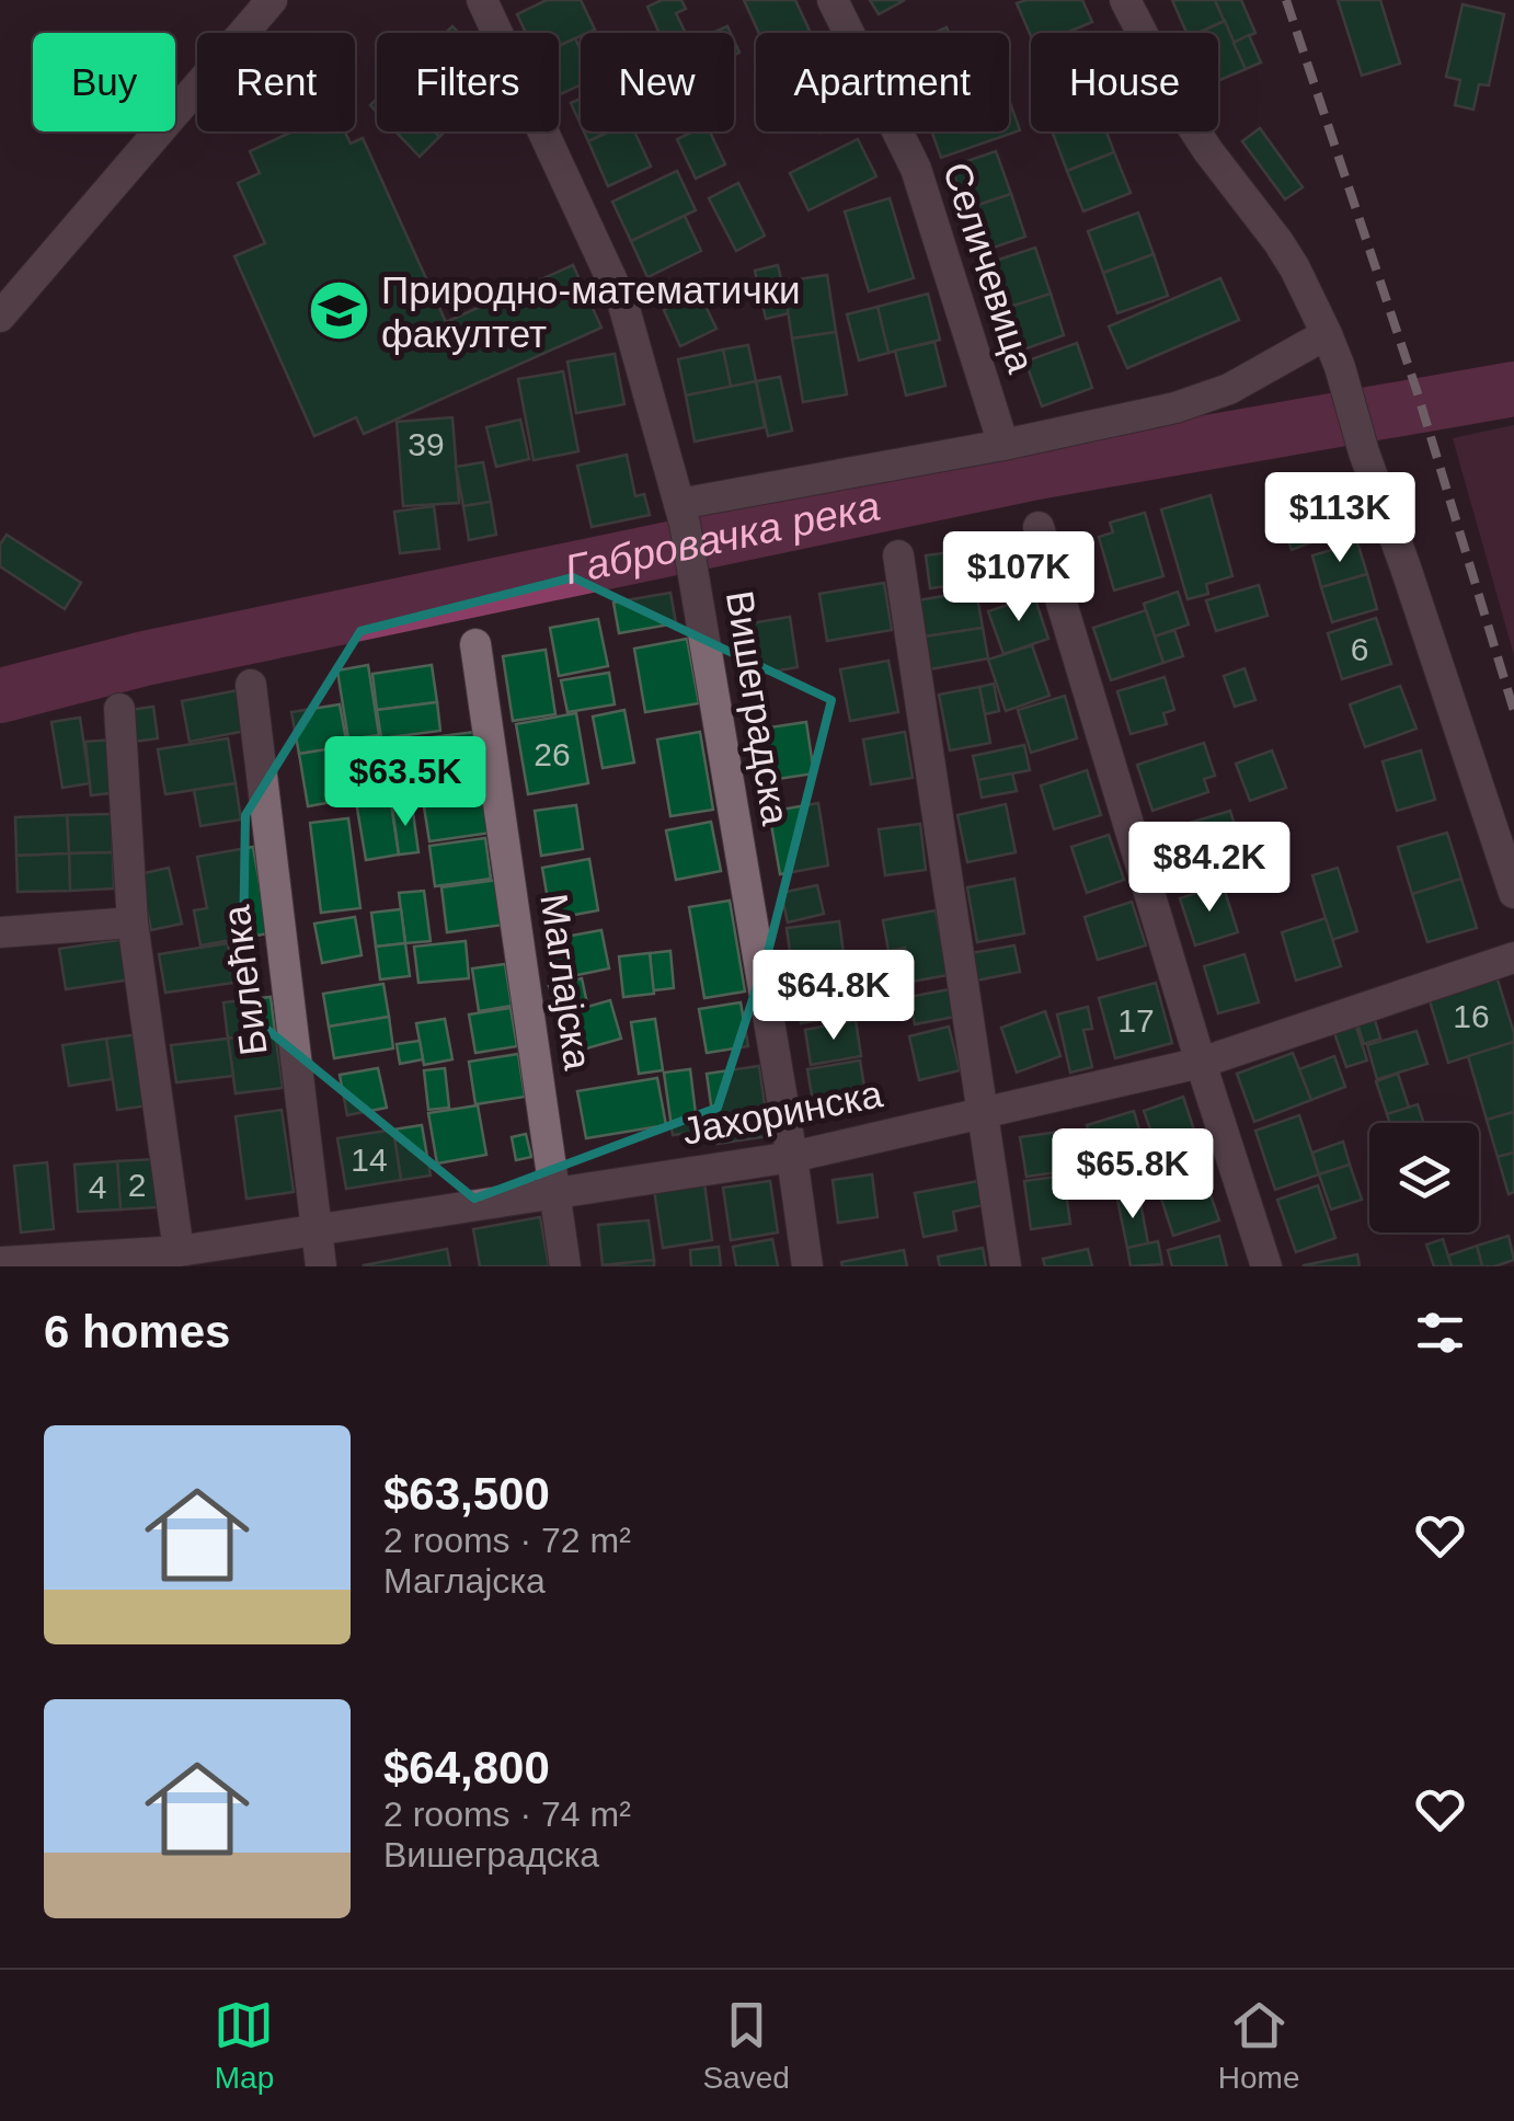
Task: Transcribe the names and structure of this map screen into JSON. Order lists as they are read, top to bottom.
{
  "streets": {
    "street": [
      "Селичевица",
      "Вишеградска",
      "Билећка",
      "Маглајска",
      "Јахоринска"
    ]
  },
  "crossings": [
    ["Вишеградска", "Јахоринска"],
    ["Билећка", "Јахоринска"],
    ["Маглајска", "Јахоринска"]
  ],
  "water": ["Габровачка река"],
  "places": {
    "school or university": ["Природно-математички факултет"]
  },
  "house_numbers": [
    "39",
    "6",
    "26",
    "16",
    "17",
    "14",
    "2",
    "4"
  ],
  "page": {
    "chip": [
      "Buy",
      "Rent",
      "Filters",
      "New",
      "Apartment",
      "House"
    ],
    "price": [
      "$113K",
      "$107K",
      "$63.5K",
      "$84.2K",
      "$64.8K",
      "$65.8K"
    ],
    "heading": "6 homes",
    "list": [
      {
        "name": "$63,500",
        "note": "2 rooms · 72 m² · Маглајска"
      },
      {
        "name": "$64,800",
        "note": "2 rooms · 74 m² · Вишеградска"
      }
    ],
    "tabs": ["Map", "Saved", "Home"]
  }
}
